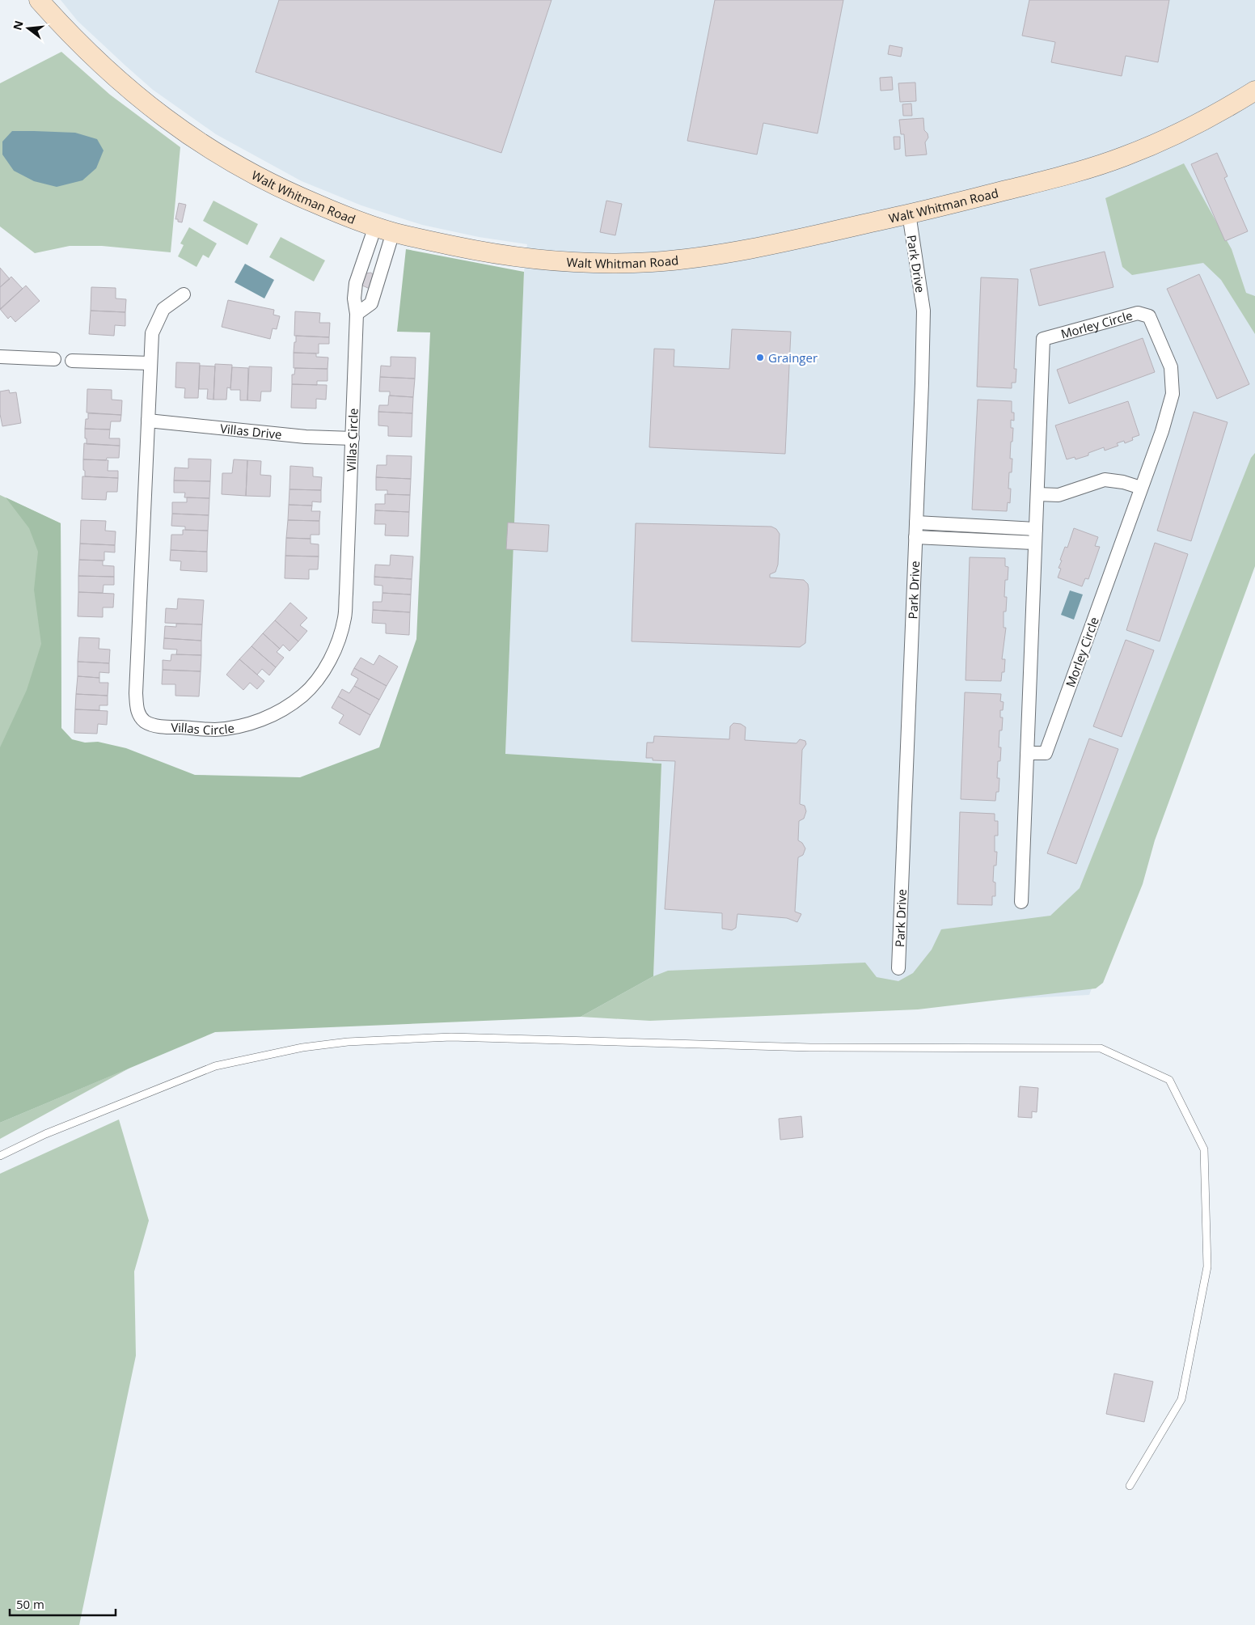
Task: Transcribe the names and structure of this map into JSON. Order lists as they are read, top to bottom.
{
  "streets": {
    "main road": ["Walt Whitman Road"],
    "street": [
      "Park Drive",
      "Morley Circle",
      "Villas Drive",
      "Villas Circle"
    ]
  },
  "crossings": [
    ["Walt Whitman Road", "Park Drive"],
    ["Walt Whitman Road", "Villas Circle"],
    ["Villas Drive", "Villas Circle"]
  ],
  "places": ["Grainger"],
  "scale_bar": "50 m",
  "north": "left"
}
